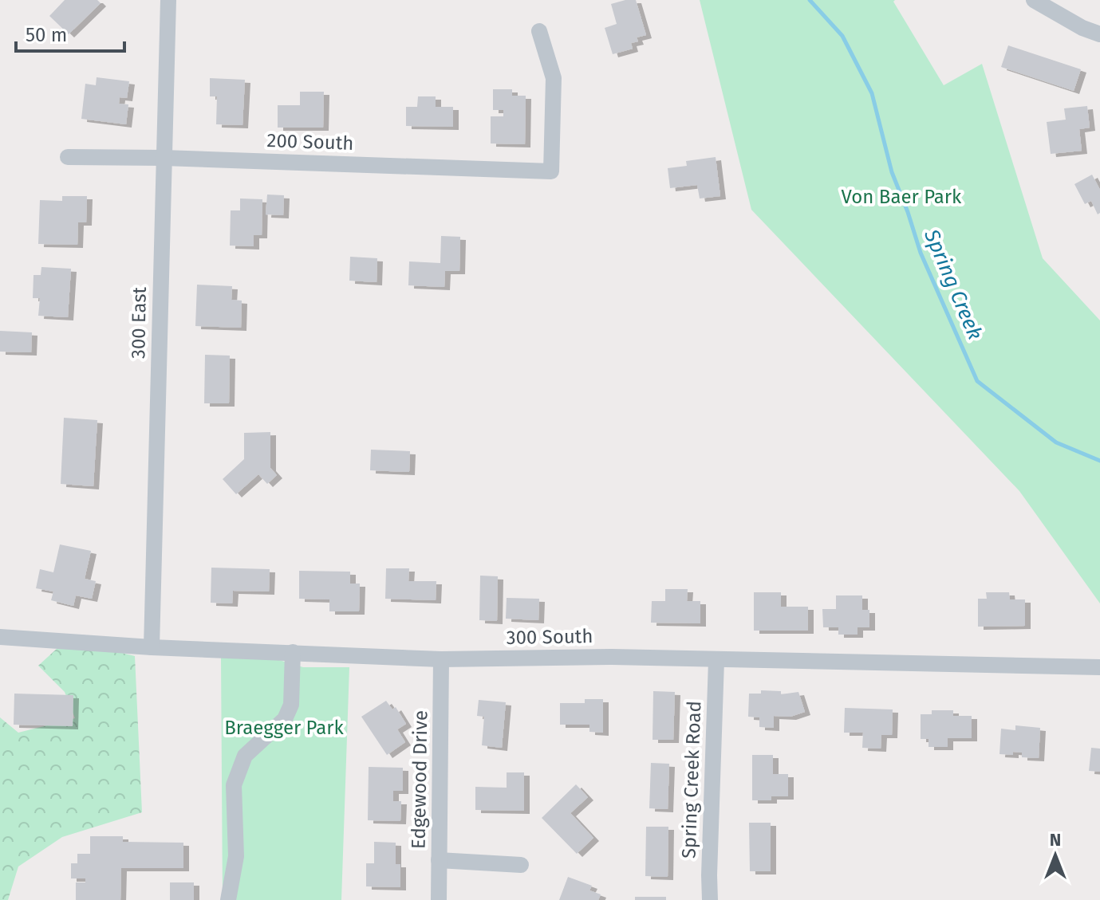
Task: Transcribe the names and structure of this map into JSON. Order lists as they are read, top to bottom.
{
  "streets": {
    "street": [
      "200 South",
      "300 East",
      "300 South",
      "Edgewood Drive",
      "Spring Creek Road"
    ]
  },
  "crossings": [
    ["200 South", "300 East"],
    ["300 East", "300 South"],
    ["300 South", "Edgewood Drive"],
    ["300 South", "Spring Creek Road"]
  ],
  "water": ["Spring Creek"],
  "parks": ["Von Baer Park", "Braegger Park"],
  "scale_bar": "50 m",
  "north": "top"
}
